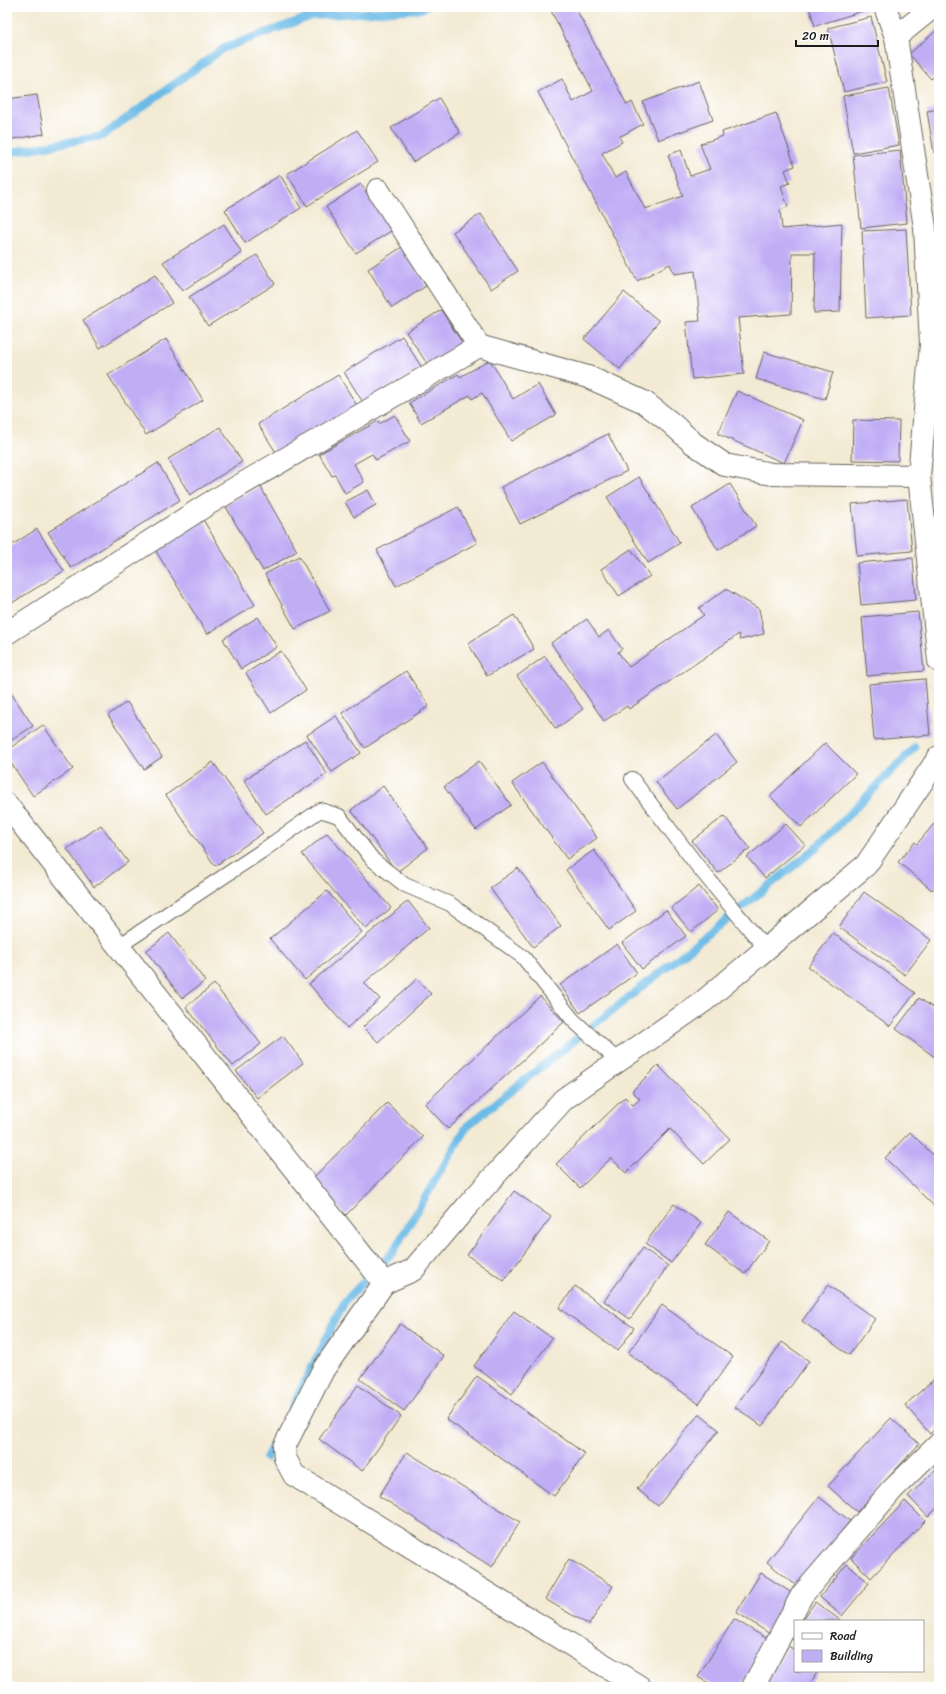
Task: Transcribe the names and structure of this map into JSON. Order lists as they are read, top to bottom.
{
  "legend": ["Road", "Building"],
  "scale_bar": "20 m"
}
